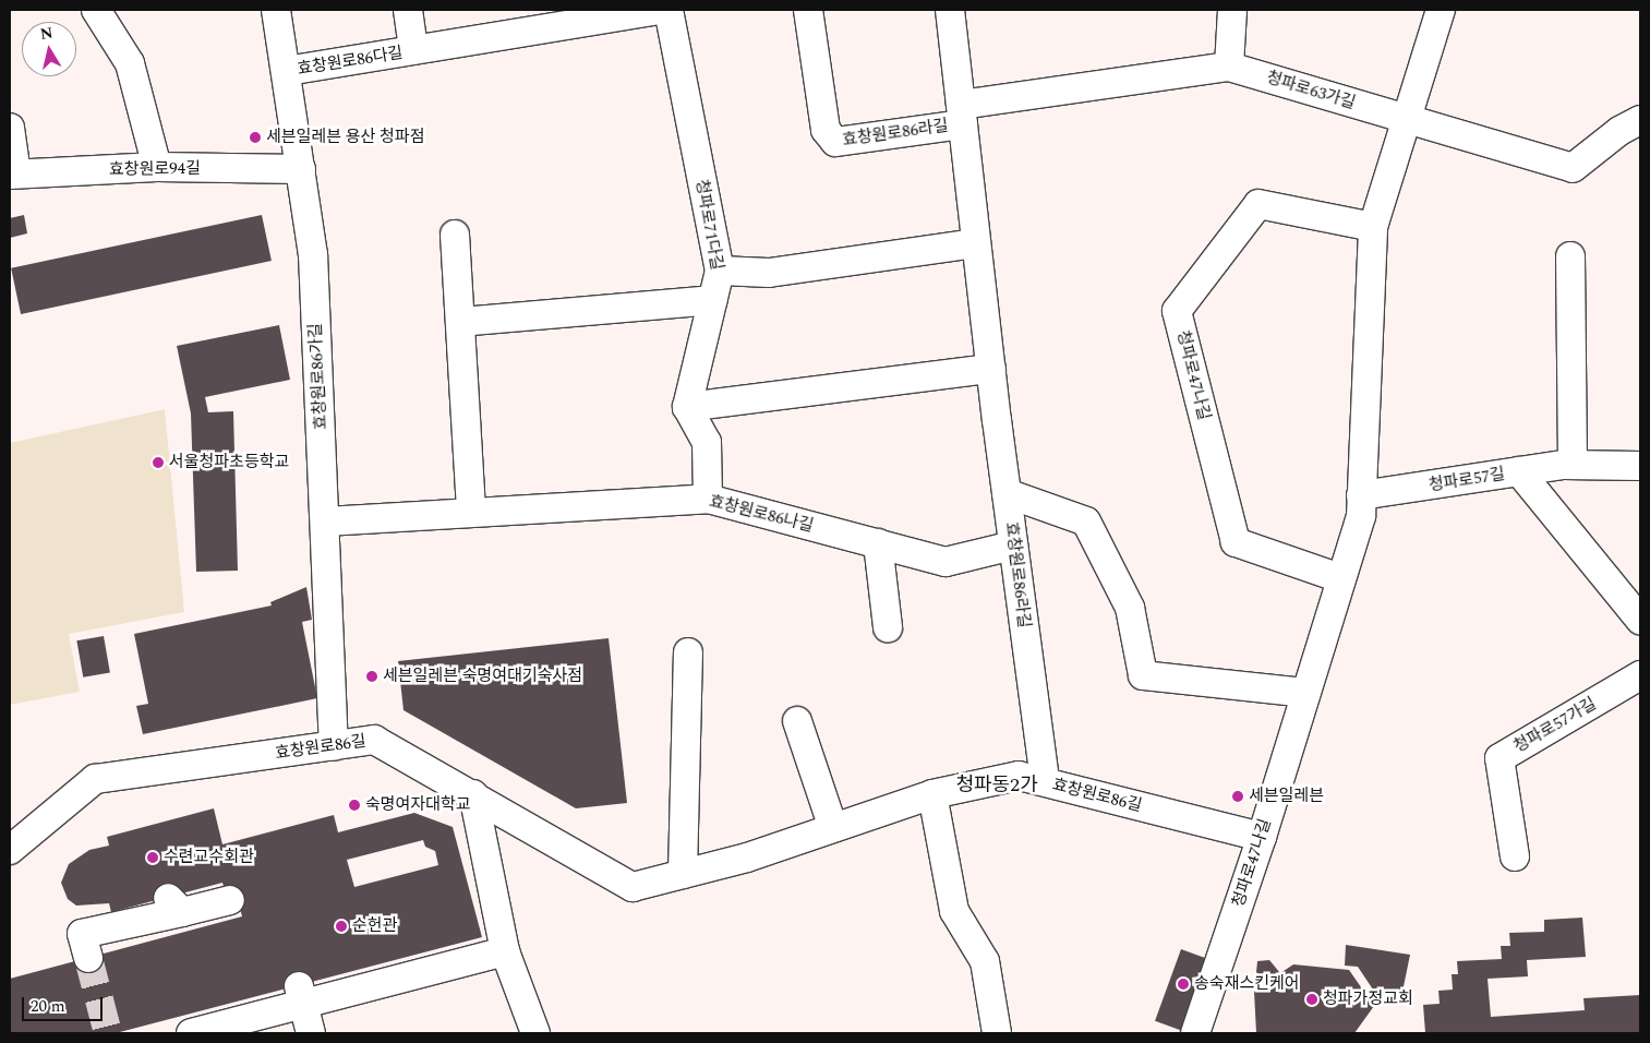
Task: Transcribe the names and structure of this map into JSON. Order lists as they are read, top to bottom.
{
  "streets": {
    "street": [
      "효창원로86다길",
      "청파로63가길",
      "효창원로86라길",
      "효창원로94길",
      "청파로71다길",
      "청파로47나길",
      "효창원로86가길",
      "청파로57길",
      "효창원로86나길",
      "청파로57가길",
      "효창원로86길"
    ]
  },
  "crossings": [
    ["효창원로86다길", "효창원로86가길"],
    ["청파로63가길", "효창원로86라길"],
    ["청파로63가길", "청파로47나길"],
    ["효창원로86라길", "효창원로86나길"],
    ["효창원로86라길", "효창원로86길"],
    ["효창원로94길", "효창원로86가길"],
    ["청파로47나길", "청파로57길"],
    ["청파로47나길", "효창원로86길"],
    ["효창원로86가길", "효창원로86나길"],
    ["효창원로86가길", "효창원로86길"]
  ],
  "districts": ["청파동2가"],
  "places": [
    "세븐일레븐 용산 청파점",
    "서울청파초등학교",
    "세븐일레븐 숙명여대기숙사점",
    "세븐일레븐",
    "숙명여자대학교",
    "수련교수회관",
    "순헌관",
    "송숙재스킨케어",
    "청파가정교회"
  ],
  "scale_bar": "20 m",
  "north": "top"
}
